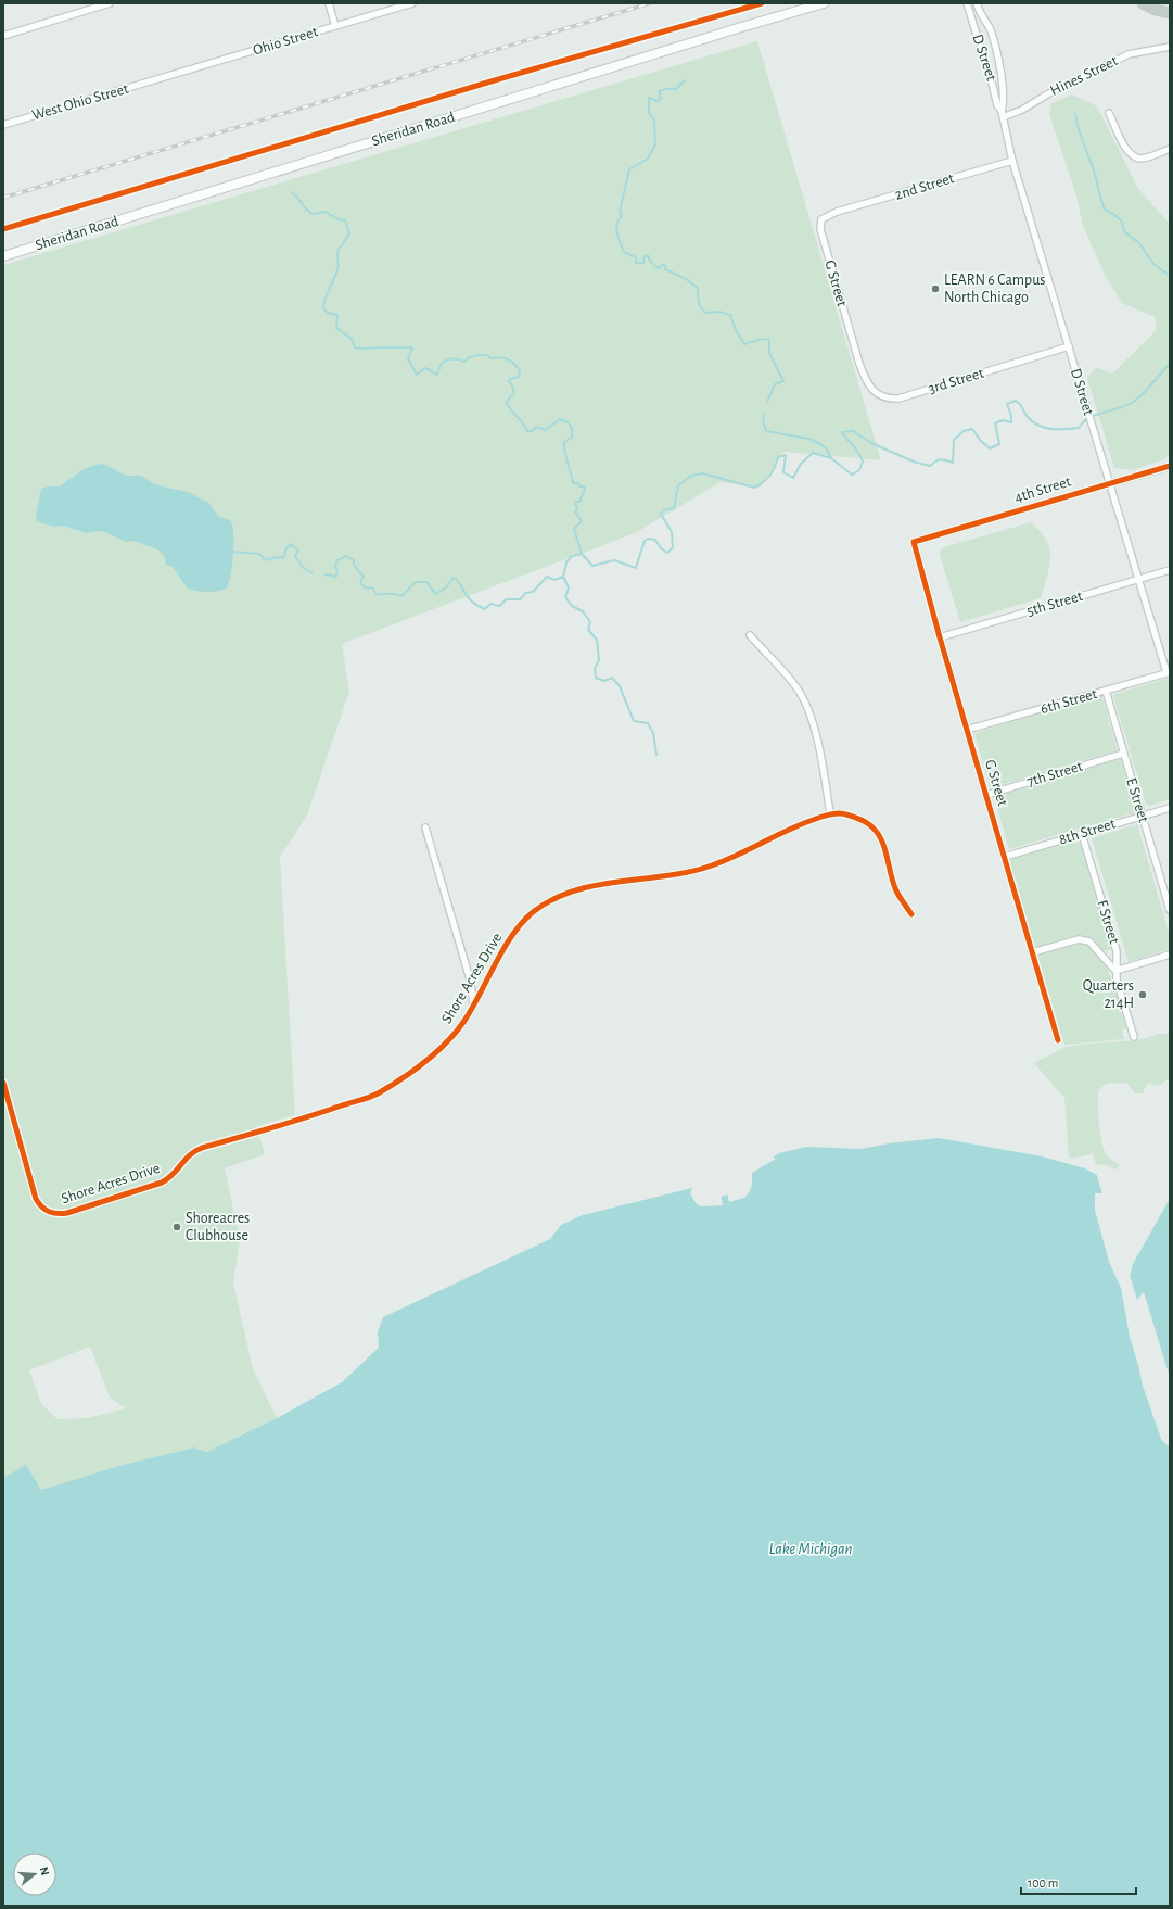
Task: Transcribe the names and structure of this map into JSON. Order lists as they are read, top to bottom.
{
  "streets": {
    "main road": ["Sheridan Road"],
    "street": [
      "Ohio Street",
      "D Street",
      "Hines Street",
      "West Ohio Street",
      "2nd Street",
      "G Street",
      "3rd Street",
      "4th Street",
      "5th Street",
      "6th Street",
      "7th Street",
      "E Street",
      "8th Street",
      "F Street",
      "Shore Acres Drive"
    ]
  },
  "crossings": [
    ["Ohio Street", "West Ohio Street"],
    ["D Street", "Hines Street"],
    ["D Street", "2nd Street"],
    ["D Street", "3rd Street"],
    ["D Street", "4th Street"],
    ["D Street", "5th Street"],
    ["D Street", "6th Street"],
    ["2nd Street", "G Street"],
    ["G Street", "3rd Street"],
    ["G Street", "4th Street"],
    ["G Street", "5th Street"],
    ["G Street", "6th Street"],
    ["G Street", "7th Street"],
    ["G Street", "8th Street"],
    ["6th Street", "E Street"],
    ["7th Street", "E Street"],
    ["E Street", "8th Street"],
    ["8th Street", "F Street"]
  ],
  "water": ["Lake Michigan"],
  "places": ["LEARN 6 Campus North Chicago", "Quarters 214H", "Shoreacres Clubhouse"],
  "scale_bar": "100 m",
  "north": "right"
}
